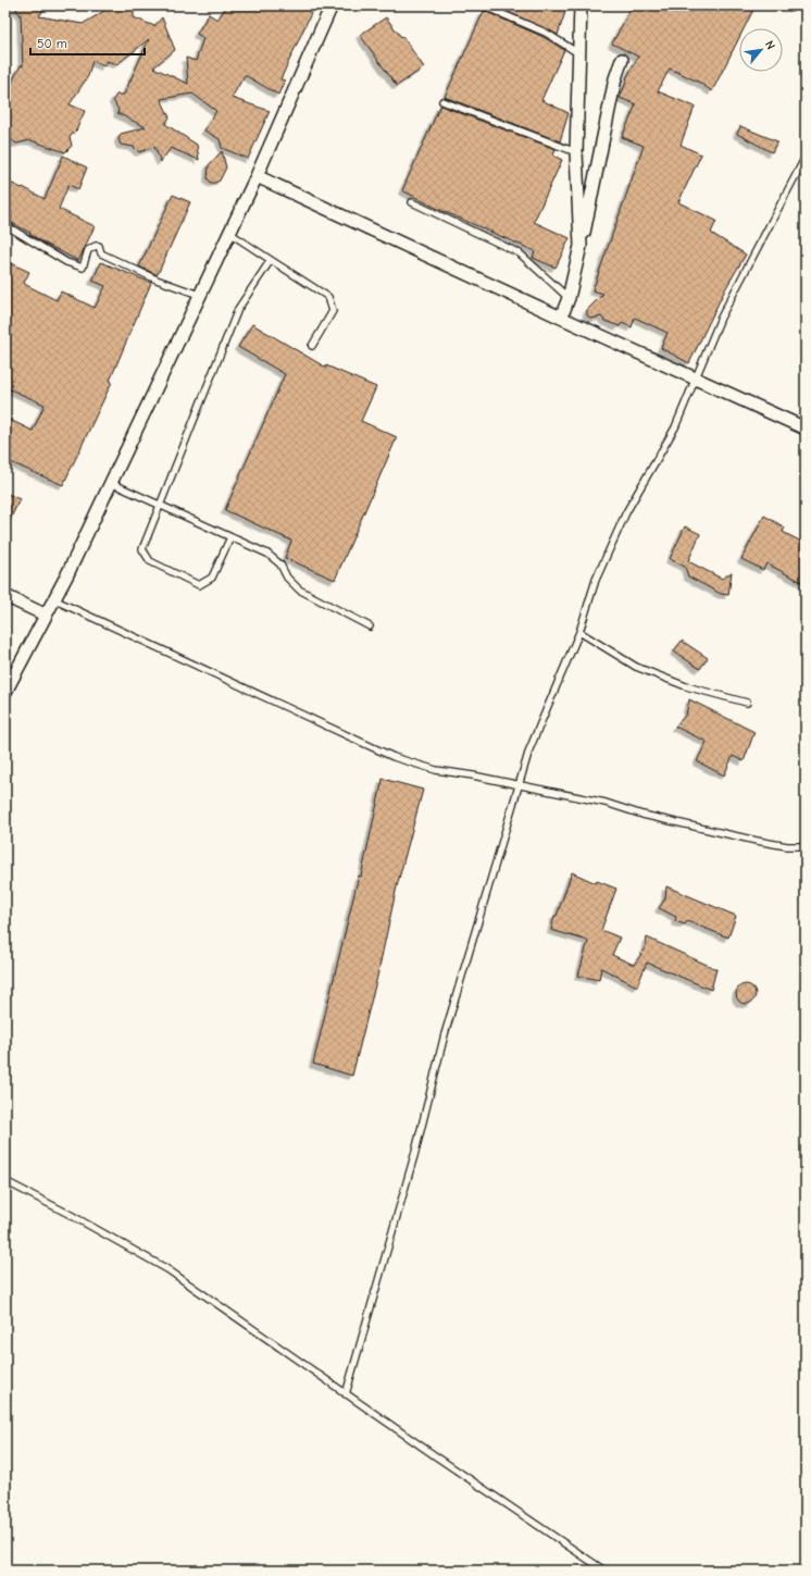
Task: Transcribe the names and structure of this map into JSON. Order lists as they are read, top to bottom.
{
  "scale_bar": "50 m",
  "north": "top right"
}
